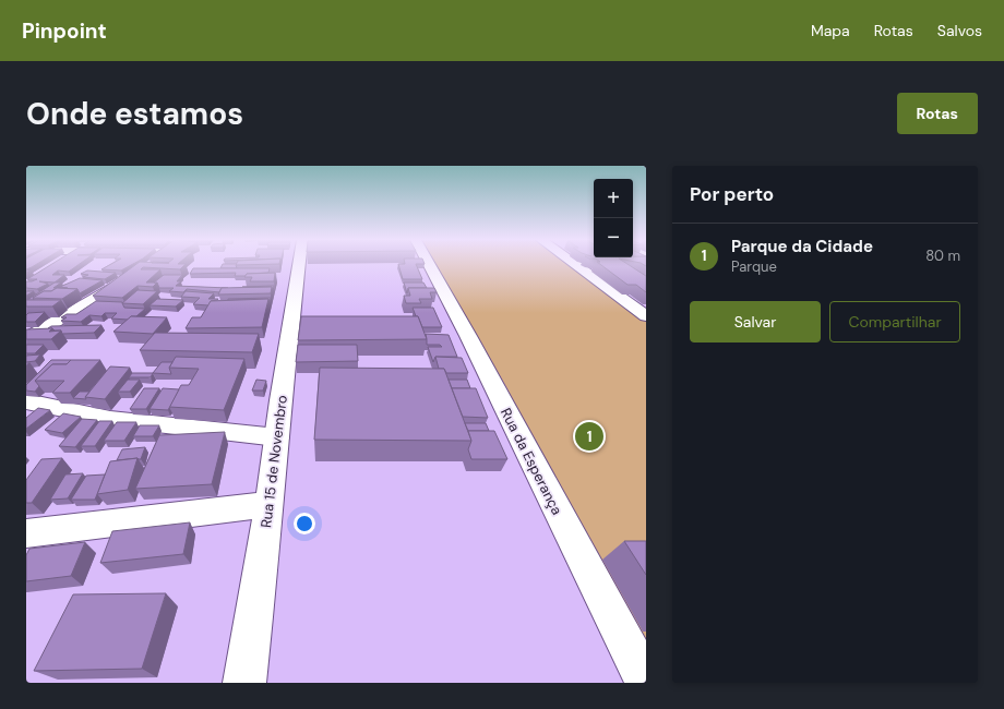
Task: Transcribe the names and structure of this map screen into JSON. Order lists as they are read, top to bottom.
{
  "streets": {
    "street": ["Rua 15 de Novembro", "Rua da Esperança"]
  },
  "page": {
    "header": "Pinpoint",
    "nav": ["Mapa", "Rotas", "Salvos"],
    "buttons": [
      "Rotas",
      ["Salvar", "Compartilhar"]
    ],
    "title": "Onde estamos",
    "heading": "Por perto",
    "map_buttons": ["+", "−"],
    "list": [
      {
        "mark": "1",
        "name": "Parque da Cidade",
        "note": "Parque",
        "value": "80 m"
      }
    ],
    "pins": "1"
  }
}
